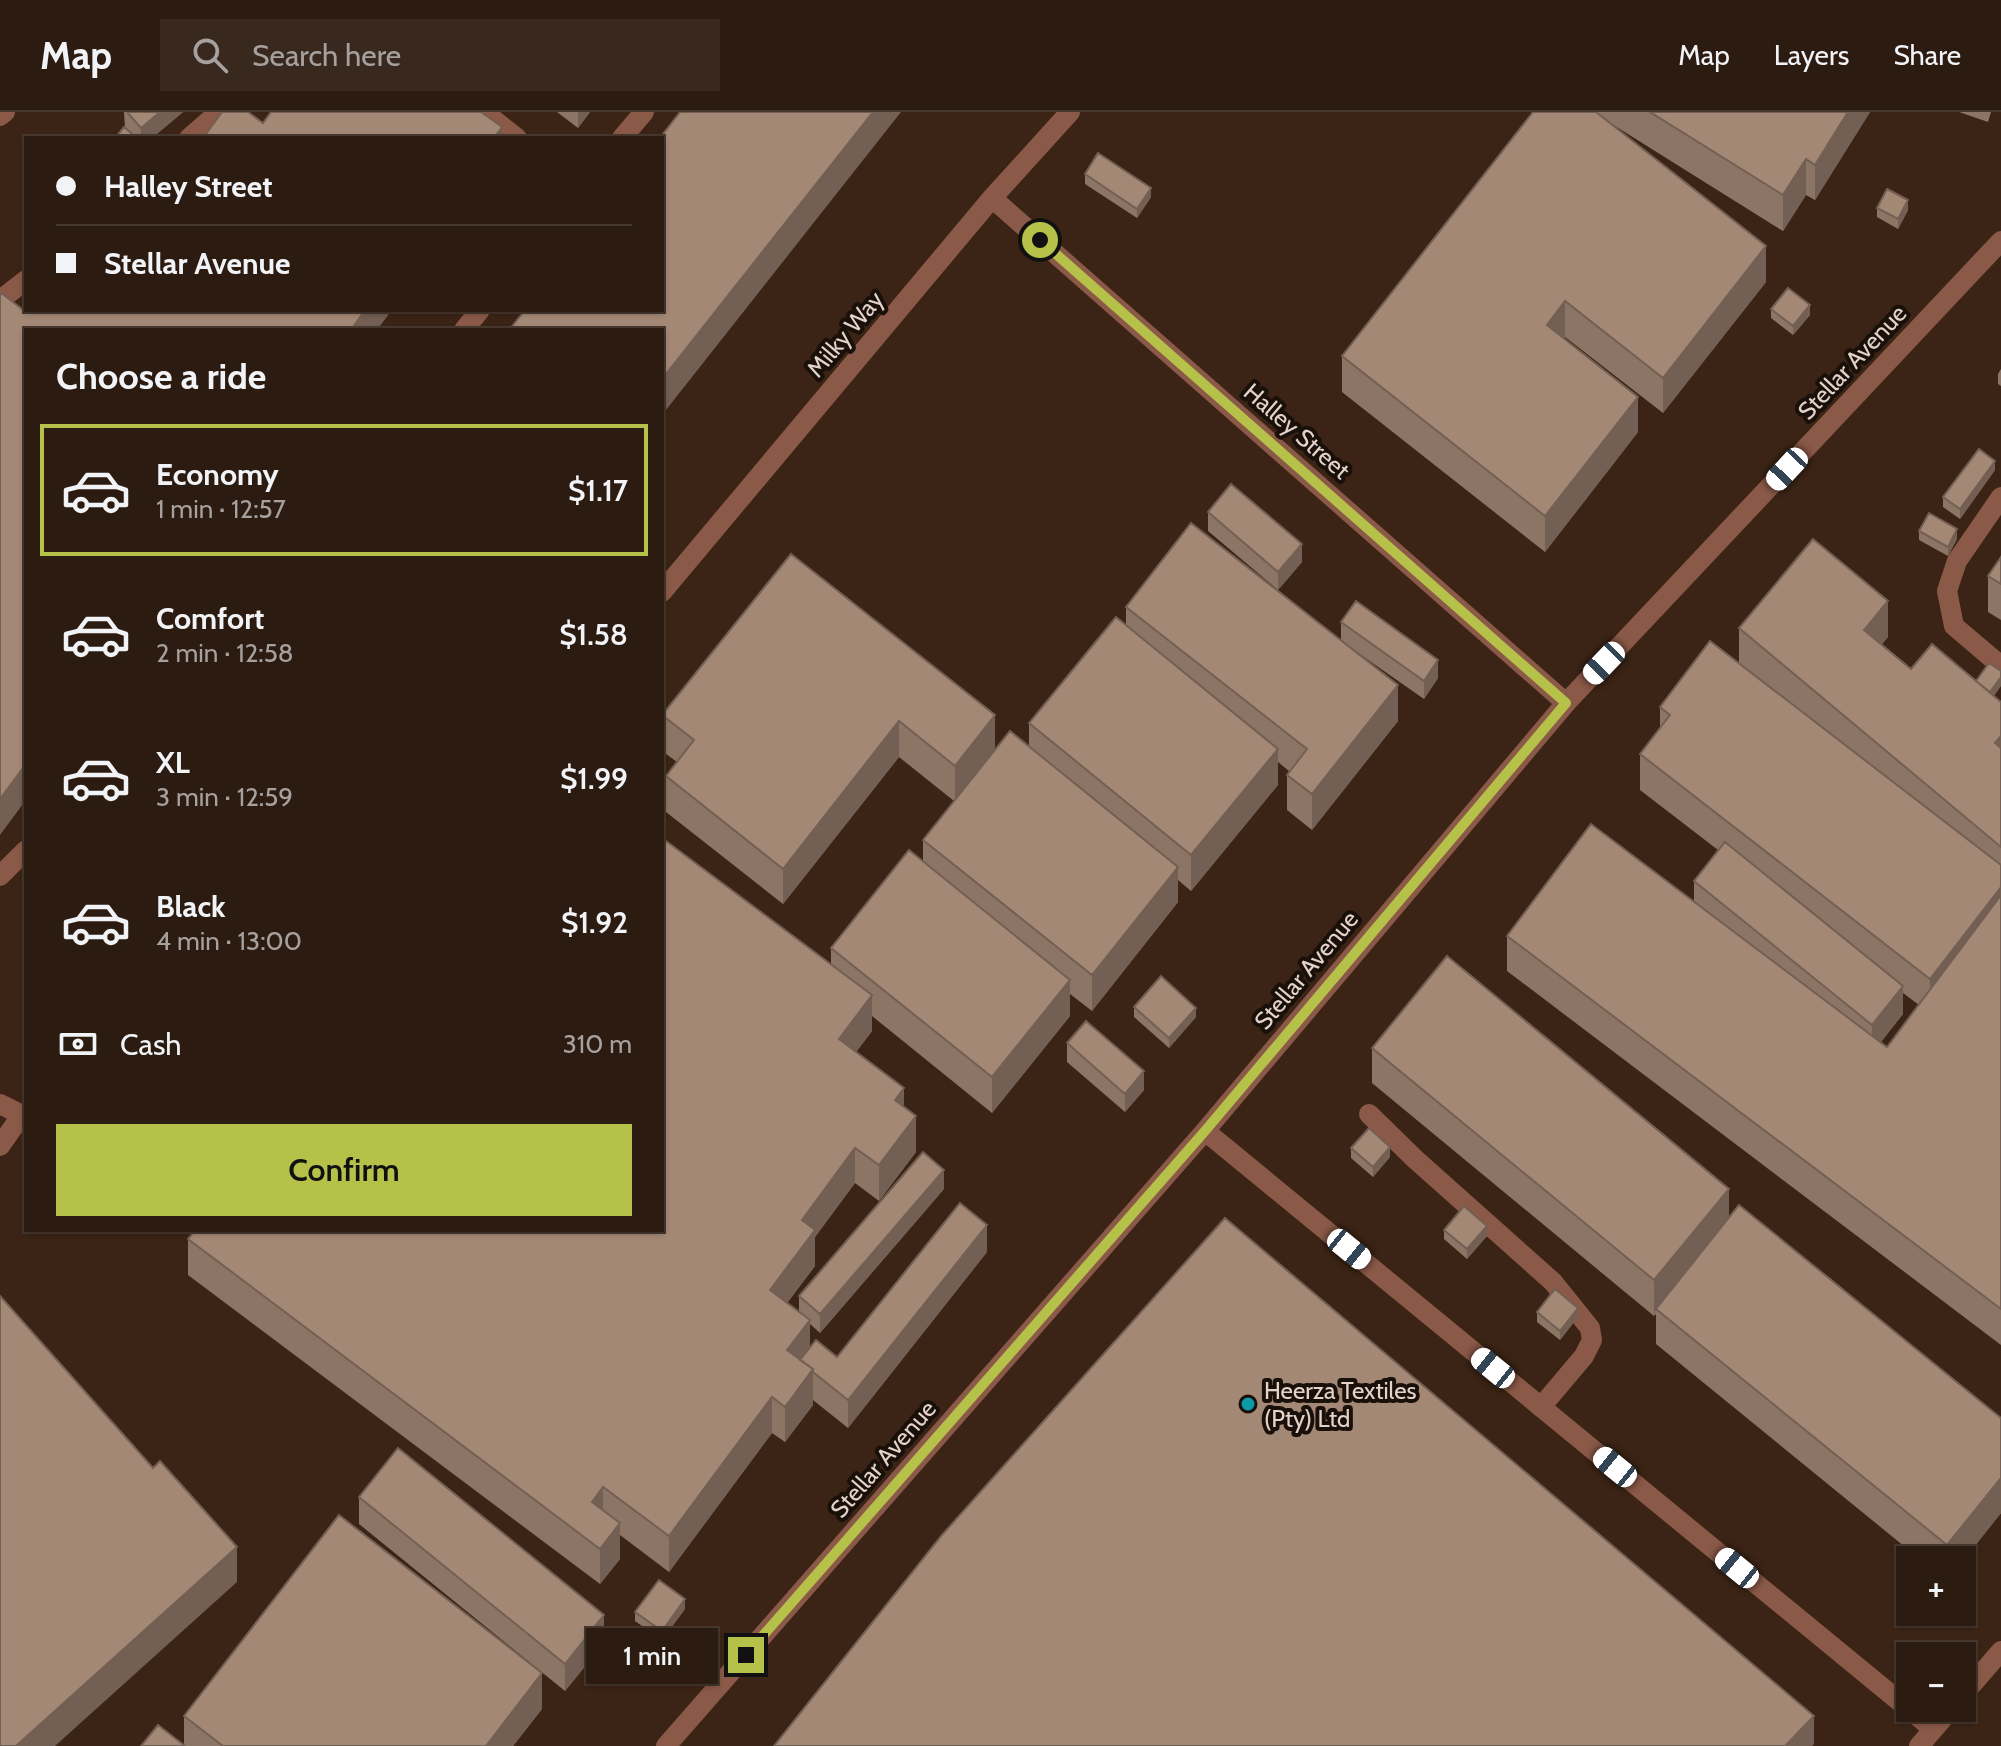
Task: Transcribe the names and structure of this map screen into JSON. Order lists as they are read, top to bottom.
{
  "streets": {
    "street": ["Milky Way", "Stellar Avenue", "Halley Street"]
  },
  "crossings": [
    ["Milky Way", "Halley Street"],
    ["Stellar Avenue", "Halley Street"]
  ],
  "places": ["Heerza Textiles (Pty) Ltd"],
  "page": {
    "header": "Map",
    "search": "Search here",
    "nav": ["Map", "Layers", "Share"],
    "banner": ["Halley Street", "Stellar Avenue"],
    "heading": "Choose a ride",
    "list": [
      {
        "name": "Economy",
        "note": "1 min · 12:57",
        "value": "$1.17"
      },
      {
        "name": "Comfort",
        "note": "2 min · 12:58",
        "value": "$1.58"
      },
      {
        "name": "XL",
        "note": "3 min · 12:59",
        "value": "$1.99"
      },
      {
        "name": "Black",
        "note": "4 min · 13:00",
        "value": "$1.92"
      }
    ],
    "pay": ["Cash", "310 m"],
    "buttons": "Confirm",
    "map_buttons": ["+", "−"],
    "bubble": "1 min"
  }
}
